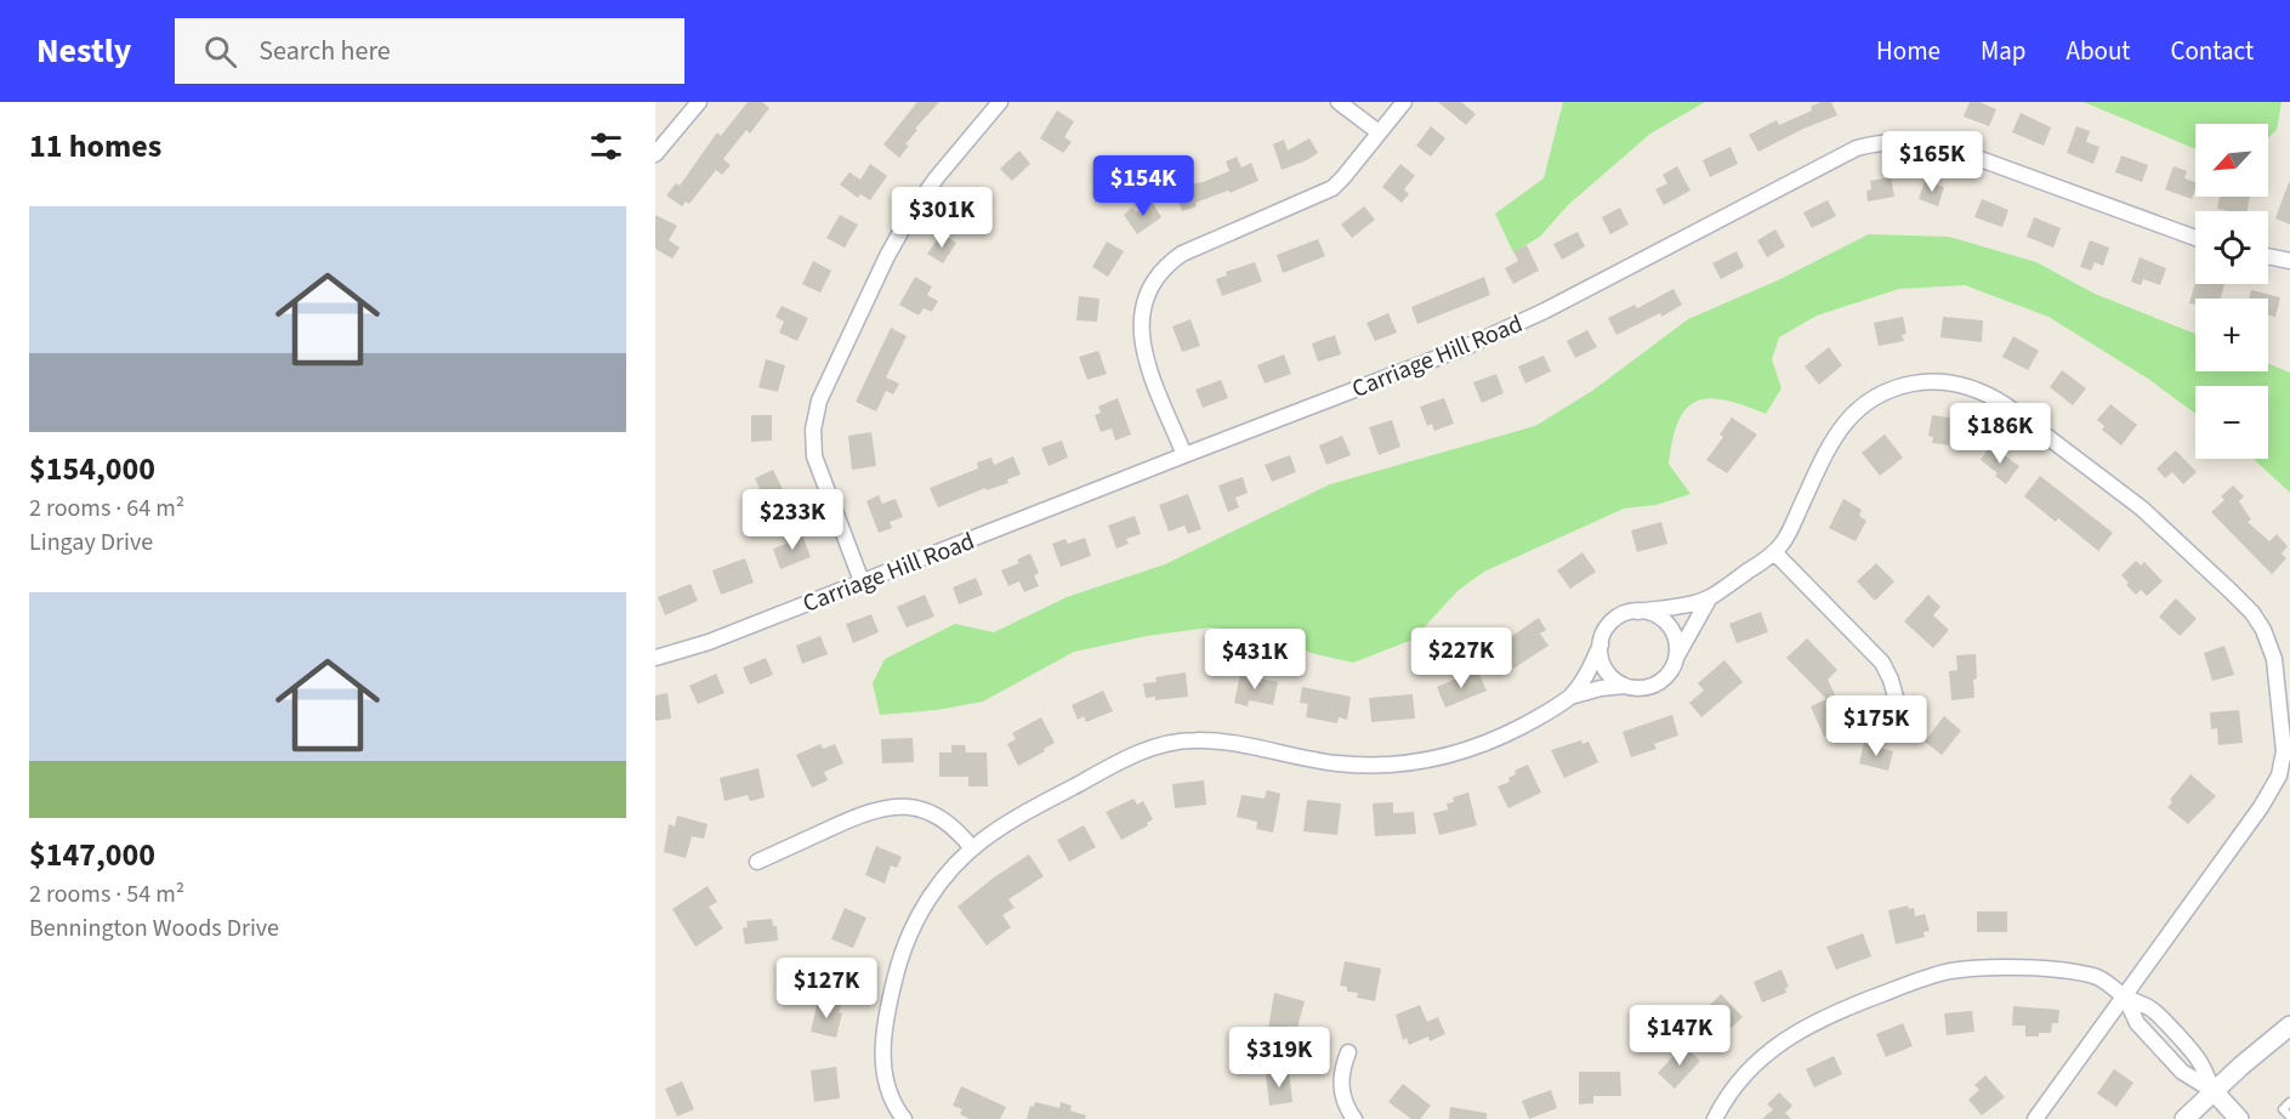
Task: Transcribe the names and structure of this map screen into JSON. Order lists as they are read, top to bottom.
{
  "streets": {
    "street": ["Carriage Hill Road"]
  },
  "north": "bottom left",
  "page": {
    "header": "Nestly",
    "search": "Search here",
    "nav": [
      "Home",
      "Map",
      "About",
      "Contact"
    ],
    "heading": "11 homes",
    "map_buttons": ["+", "−"],
    "price": [
      "$165K",
      "$154K",
      "$301K",
      "$186K",
      "$233K",
      "$227K",
      "$431K",
      "$175K",
      "$127K",
      "$147K",
      "$319K"
    ],
    "list": [
      {
        "name": "$154,000",
        "note": "2 rooms · 64 m² · Lingay Drive"
      },
      {
        "name": "$147,000",
        "note": "2 rooms · 54 m² · Bennington Woods Drive"
      }
    ]
  }
}
